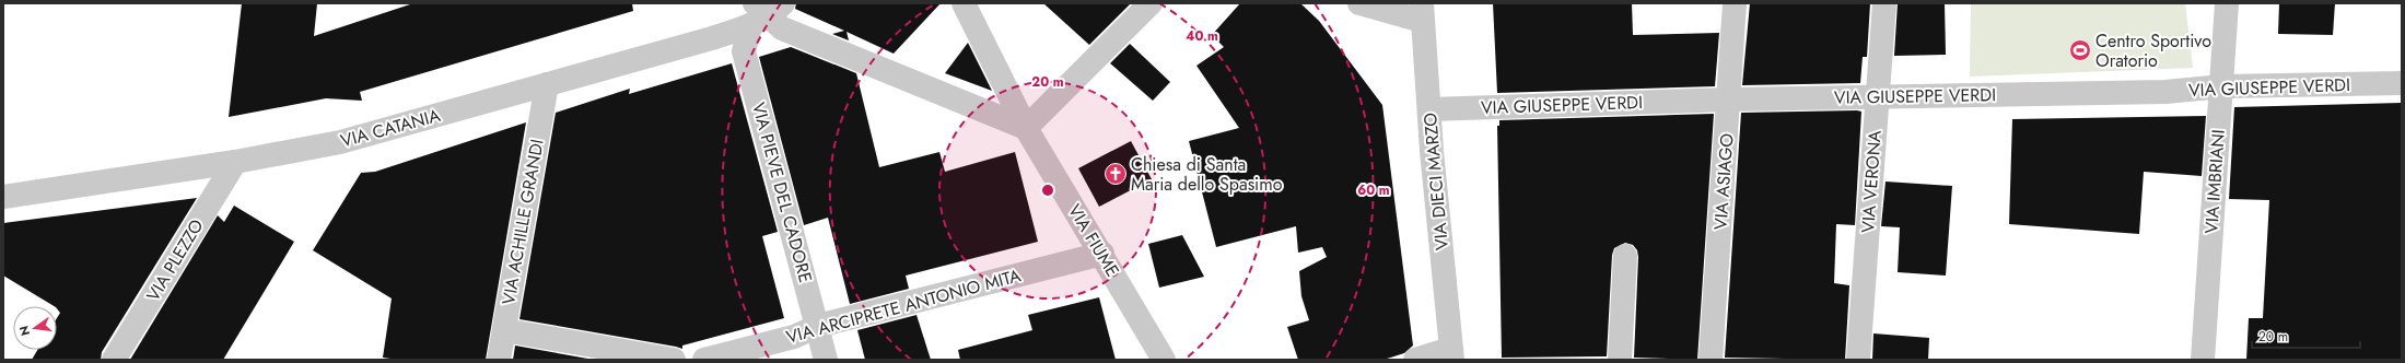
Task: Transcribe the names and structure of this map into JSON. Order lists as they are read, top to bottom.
{
  "streets": {
    "street": [
      "VIA GIUSEPPE VERDI",
      "VIA CATANIA",
      "VIA DIECI MARZO",
      "VIA ASIAGO",
      "VIA VERONA",
      "VIA IMBRIANI",
      "VIA PIEVE DEL CADORE",
      "VIA ACHILLE GRANDI",
      "VIA FIUME",
      "VIA PLEZZO",
      "VIA ARCIPRETE ANTONIO MITA"
    ]
  },
  "crossings": [
    ["VIA GIUSEPPE VERDI", "VIA DIECI MARZO"],
    ["VIA GIUSEPPE VERDI", "VIA ASIAGO"],
    ["VIA GIUSEPPE VERDI", "VIA VERONA"],
    ["VIA GIUSEPPE VERDI", "VIA IMBRIANI"],
    ["VIA CATANIA", "VIA PIEVE DEL CADORE"],
    ["VIA CATANIA", "VIA ACHILLE GRANDI"],
    ["VIA CATANIA", "VIA PLEZZO"],
    ["VIA PIEVE DEL CADORE", "VIA ARCIPRETE ANTONIO MITA"],
    ["VIA FIUME", "VIA ARCIPRETE ANTONIO MITA"]
  ],
  "places": {
    "sports": ["Centro Sportivo Oratorio"],
    "church": ["Chiesa di Santa Maria dello Spasimo"]
  },
  "scale_bar": "20 m",
  "north": "left",
  "rings": ["40 m", "20 m", "60 m"]
}
